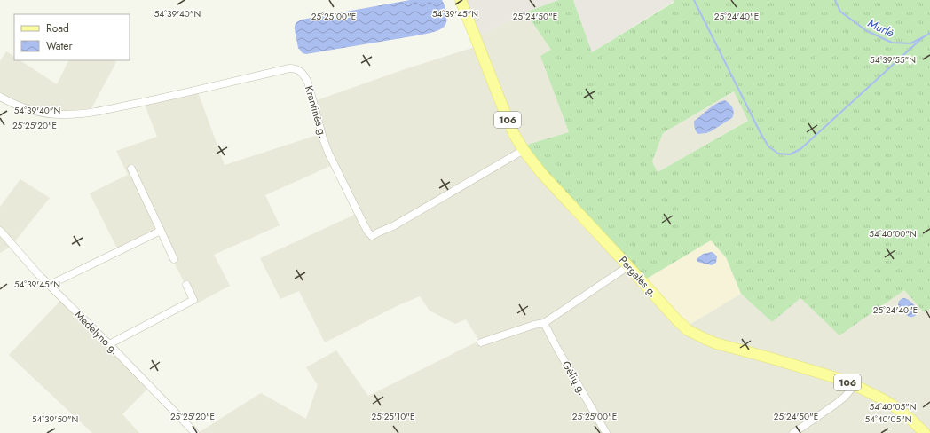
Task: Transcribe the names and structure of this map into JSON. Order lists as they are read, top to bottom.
{
  "streets": {
    "main road": ["106", "Pergalės g."],
    "street": ["Krantinės g.", "Medelyno g.", "Gėlių g."]
  },
  "crossings": [
    ["Krantinės g.", "Pergalės g."]
  ],
  "water": ["Murlė"],
  "legend": ["Road", "Water"],
  "coordinates": [
    "54°39'40\"N",
    "54°39'45\"N",
    "25°25'00\"E",
    "25°24'50\"E",
    "25°24'40\"E",
    "54°39'55\"N",
    "25°25'20\"E",
    "54°40'00\"N",
    "54°40'05\"N",
    "25°25'10\"E",
    "54°39'50\"N"
  ]
}
